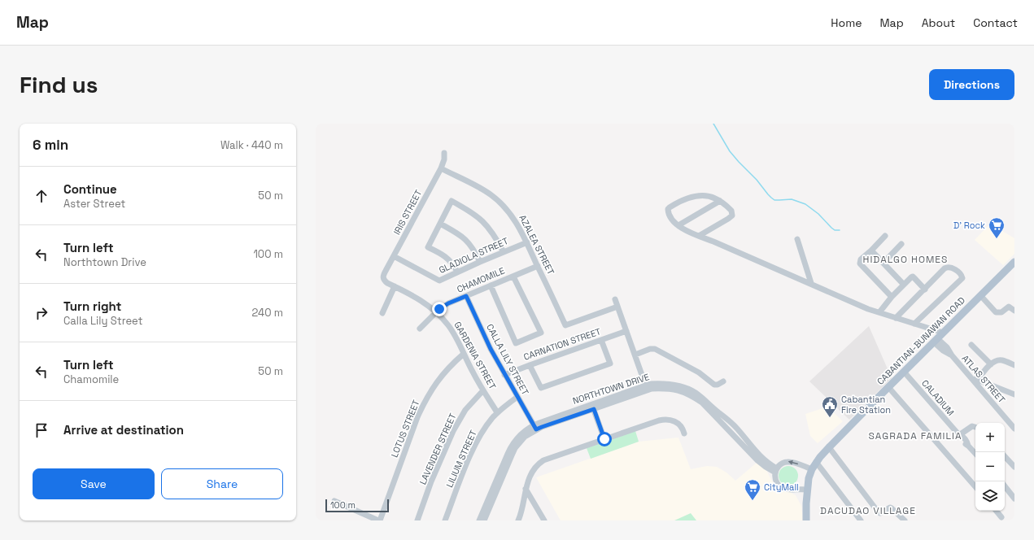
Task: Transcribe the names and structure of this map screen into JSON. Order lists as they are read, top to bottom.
{
  "streets": {
    "main road": ["CABANTIAN-BUNAWAN ROAD"],
    "street": [
      "IRIS STREET",
      "AZALEA STREET",
      "GLADIOLA STREET",
      "CHAMOMILE",
      "CARNATION STREET",
      "GARDENIA STREET",
      "CALLA LILY STREET",
      "ATLAS STREET",
      "NORTHTOWN DRIVE",
      "CALADIUM",
      "LOTUS STREET",
      "LAVENDER STREET",
      "LILIUM STREET"
    ]
  },
  "crossings": [
    ["IRIS STREET", "AZALEA STREET"],
    ["IRIS STREET", "GLADIOLA STREET"],
    ["IRIS STREET", "GARDENIA STREET"],
    ["AZALEA STREET", "GLADIOLA STREET"],
    ["AZALEA STREET", "CHAMOMILE"],
    ["CHAMOMILE", "GARDENIA STREET"],
    ["CHAMOMILE", "CALLA LILY STREET"],
    ["CABANTIAN-BUNAWAN ROAD", "ATLAS STREET"],
    ["CABANTIAN-BUNAWAN ROAD", "NORTHTOWN DRIVE"],
    ["CABANTIAN-BUNAWAN ROAD", "CALADIUM"],
    ["CARNATION STREET", "CALLA LILY STREET"],
    ["GARDENIA STREET", "LOTUS STREET"],
    ["GARDENIA STREET", "LAVENDER STREET"],
    ["GARDENIA STREET", "LILIUM STREET"],
    ["CALLA LILY STREET", "NORTHTOWN DRIVE"],
    ["CALLA LILY STREET", "LILIUM STREET"]
  ],
  "districts": ["HIDALGO HOMES", "SAGRADA FAMILIA", "DACUDAO VILLAGE"],
  "places": {
    "supermarket": ["D' Rock", "CityMall"],
    "public building": ["Cabantian Fire Station"]
  },
  "scale_bar": "100 m",
  "page": {
    "header": "Map",
    "nav": [
      "Home",
      "Map",
      "About",
      "Contact"
    ],
    "buttons": [
      "Directions",
      ["Save", "Share"]
    ],
    "title": "Find us",
    "heading": ["6 min", "Walk · 440 m"],
    "list": [
      ["Continue", "Aster Street", "50 m"],
      ["Turn left", "Northtown Drive", "100 m"],
      ["Turn right", "Calla Lily Street", "240 m"],
      ["Turn left", "Chamomile", "50 m"],
      "Arrive at destination"
    ],
    "map_buttons": ["+", "−"],
    "scale": "100 m"
  }
}
